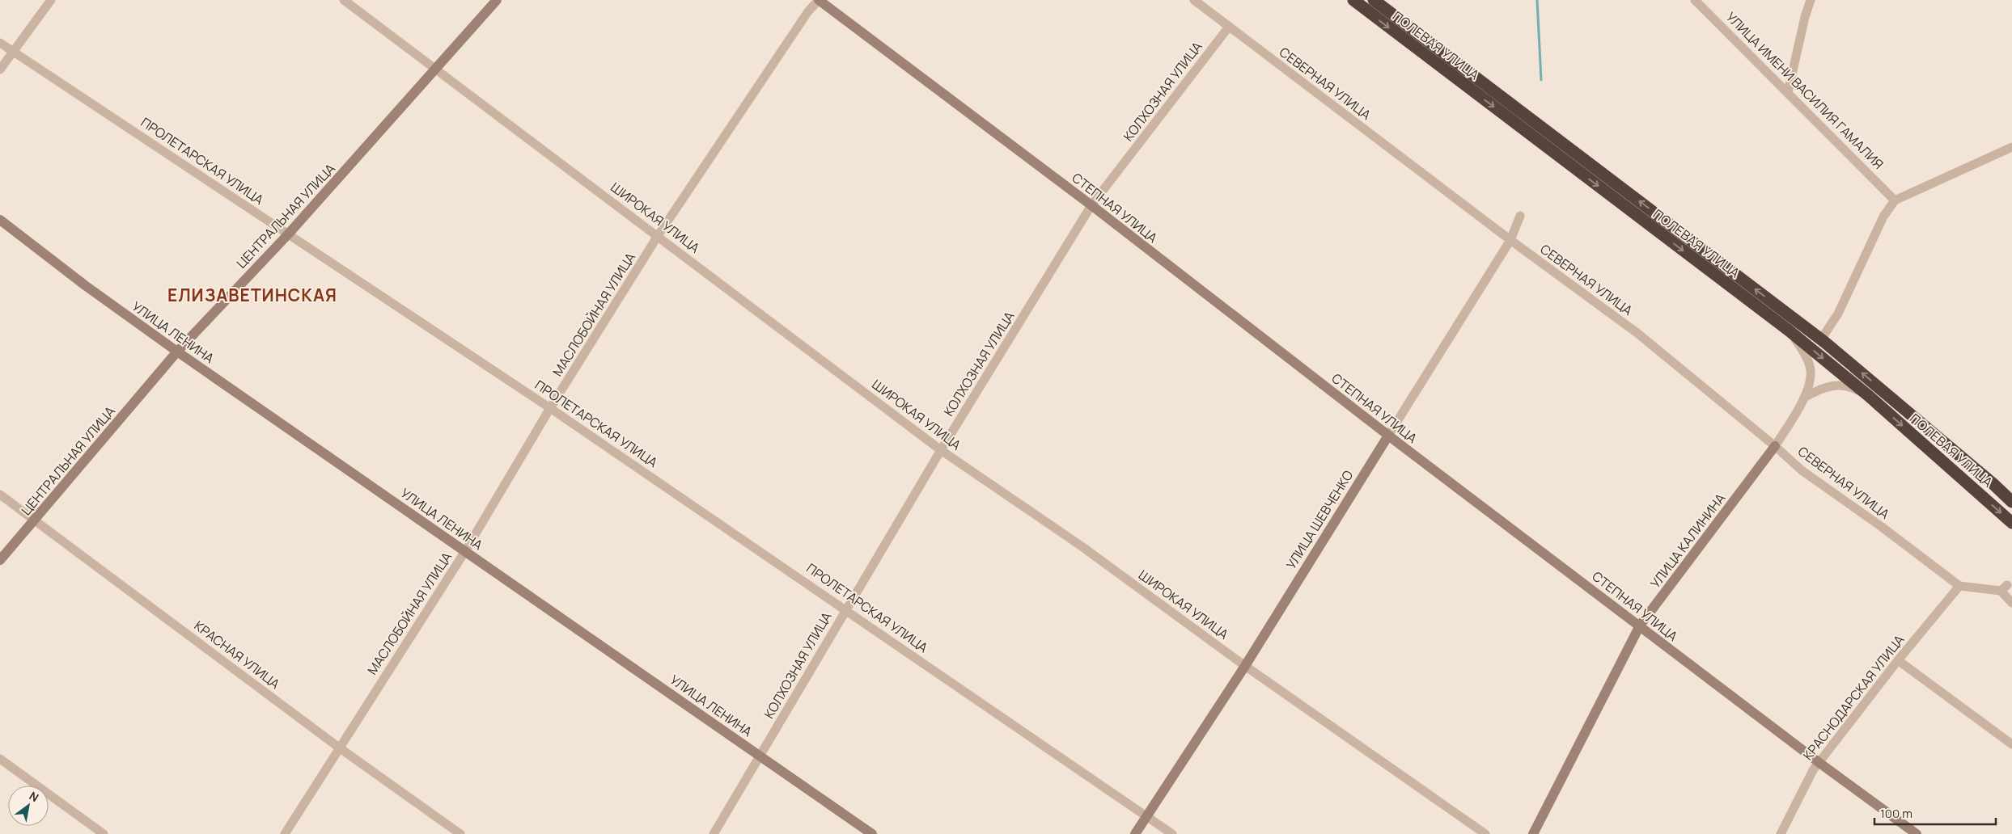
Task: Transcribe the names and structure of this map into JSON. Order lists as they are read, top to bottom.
{
  "streets": {
    "highway": ["ПОЛЕВАЯ УЛИЦА"],
    "street": [
      "СЕВЕРНАЯ УЛИЦА",
      "УЛИЦА ИМЕНИ ВАСИЛИЯ ГАМАЛИЯ",
      "КОЛХОЗНАЯ УЛИЦА",
      "ПРОЛЕТАРСКАЯ УЛИЦА",
      "СТЕПНАЯ УЛИЦА",
      "ЦЕНТРАЛЬНАЯ УЛИЦА",
      "ШИРОКАЯ УЛИЦА",
      "МАСЛОБОЙНАЯ УЛИЦА",
      "УЛИЦА ЛЕНИНА",
      "УЛИЦА ШЕВЧЕНКО",
      "УЛИЦА КАЛИНИНА",
      "КРАСНАЯ УЛИЦА",
      "КРАСНОДАРСКАЯ УЛИЦА"
    ]
  },
  "crossings": [
    ["ПОЛЕВАЯ УЛИЦА", "УЛИЦА КАЛИНИНА"],
    ["СЕВЕРНАЯ УЛИЦА", "КОЛХОЗНАЯ УЛИЦА"],
    ["СЕВЕРНАЯ УЛИЦА", "УЛИЦА ШЕВЧЕНКО"],
    ["СЕВЕРНАЯ УЛИЦА", "УЛИЦА КАЛИНИНА"],
    ["СЕВЕРНАЯ УЛИЦА", "КРАСНОДАРСКАЯ УЛИЦА"],
    ["КОЛХОЗНАЯ УЛИЦА", "ПРОЛЕТАРСКАЯ УЛИЦА"],
    ["КОЛХОЗНАЯ УЛИЦА", "СТЕПНАЯ УЛИЦА"],
    ["КОЛХОЗНАЯ УЛИЦА", "ШИРОКАЯ УЛИЦА"],
    ["КОЛХОЗНАЯ УЛИЦА", "УЛИЦА ЛЕНИНА"],
    ["ПРОЛЕТАРСКАЯ УЛИЦА", "ЦЕНТРАЛЬНАЯ УЛИЦА"],
    ["ПРОЛЕТАРСКАЯ УЛИЦА", "МАСЛОБОЙНАЯ УЛИЦА"],
    ["ПРОЛЕТАРСКАЯ УЛИЦА", "УЛИЦА ШЕВЧЕНКО"],
    ["СТЕПНАЯ УЛИЦА", "МАСЛОБОЙНАЯ УЛИЦА"],
    ["СТЕПНАЯ УЛИЦА", "УЛИЦА ШЕВЧЕНКО"],
    ["СТЕПНАЯ УЛИЦА", "УЛИЦА КАЛИНИНА"],
    ["СТЕПНАЯ УЛИЦА", "КРАСНОДАРСКАЯ УЛИЦА"],
    ["ЦЕНТРАЛЬНАЯ УЛИЦА", "ШИРОКАЯ УЛИЦА"],
    ["ЦЕНТРАЛЬНАЯ УЛИЦА", "УЛИЦА ЛЕНИНА"],
    ["ЦЕНТРАЛЬНАЯ УЛИЦА", "КРАСНАЯ УЛИЦА"],
    ["ШИРОКАЯ УЛИЦА", "МАСЛОБОЙНАЯ УЛИЦА"],
    ["ШИРОКАЯ УЛИЦА", "УЛИЦА ШЕВЧЕНКО"],
    ["МАСЛОБОЙНАЯ УЛИЦА", "УЛИЦА ЛЕНИНА"],
    ["МАСЛОБОЙНАЯ УЛИЦА", "КРАСНАЯ УЛИЦА"]
  ],
  "districts": ["ЕЛИЗАВЕТИНСКАЯ"],
  "scale_bar": "100 m",
  "north": "top right"
}
